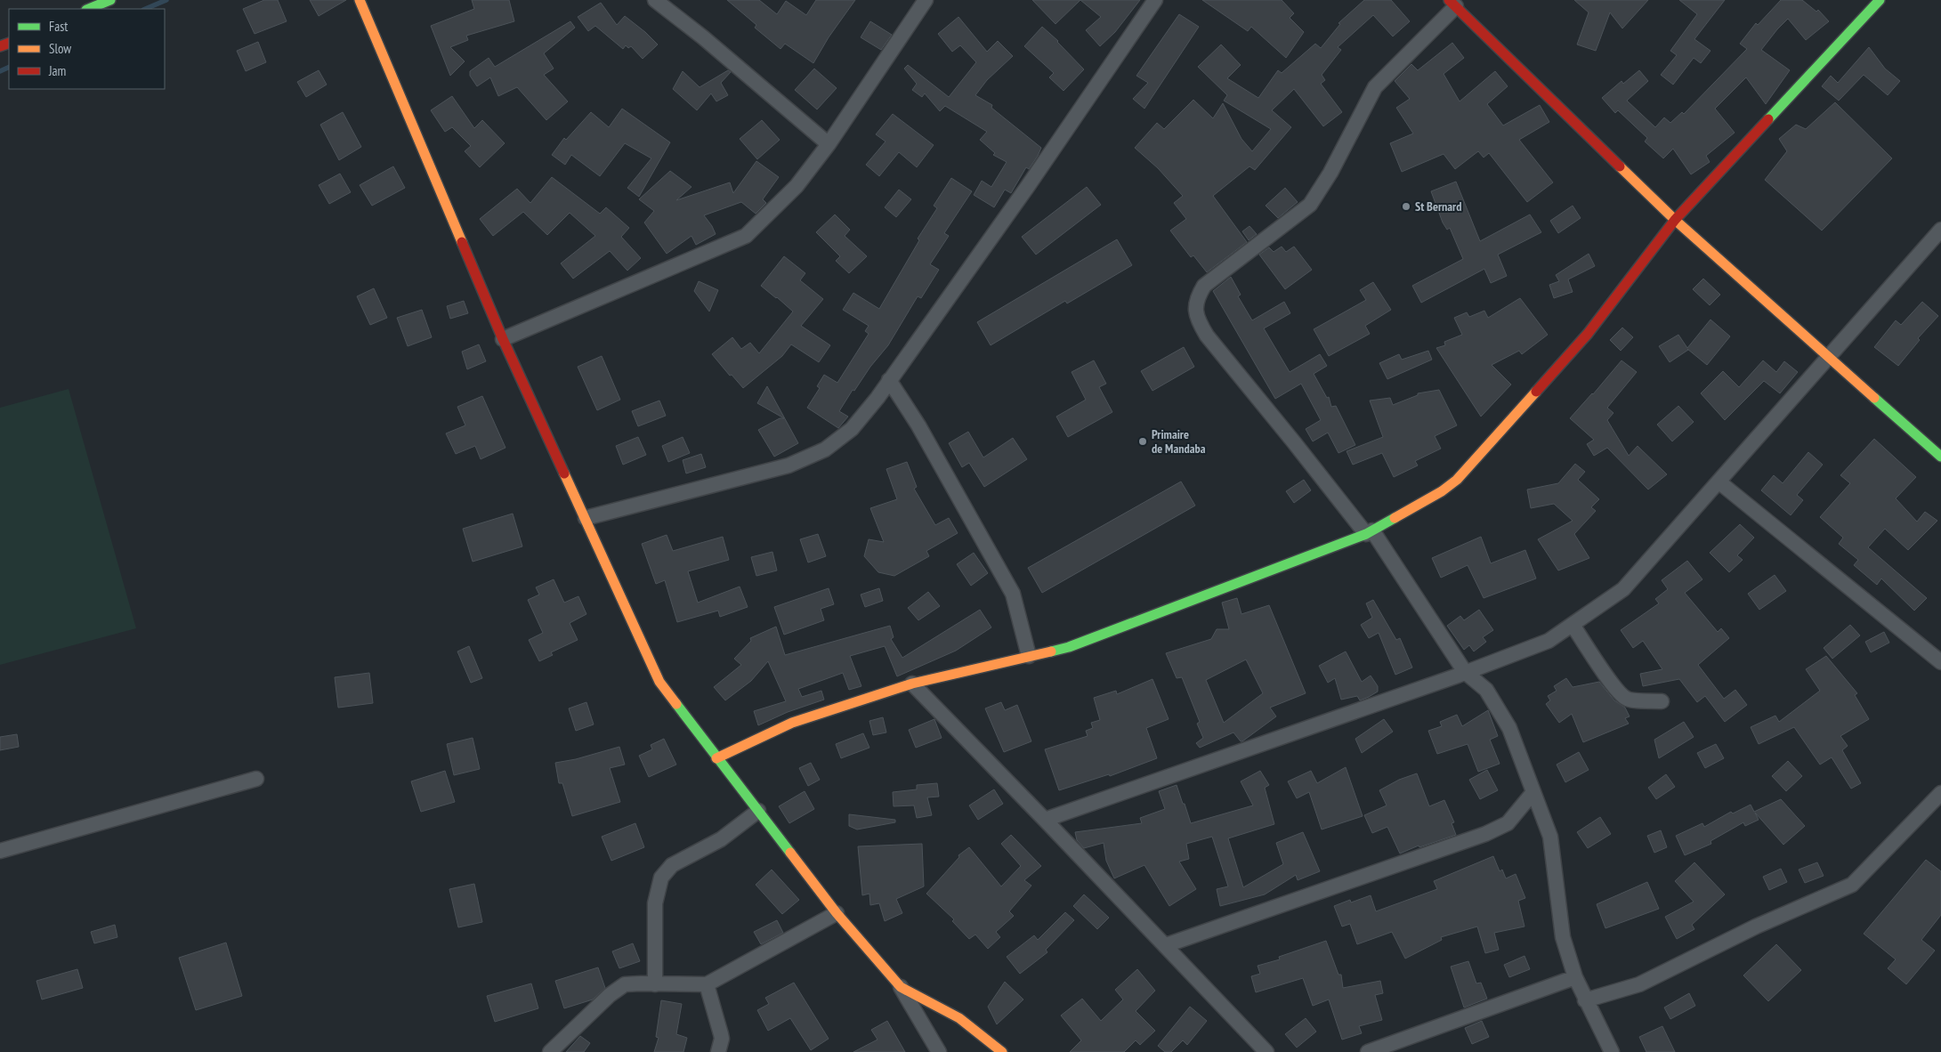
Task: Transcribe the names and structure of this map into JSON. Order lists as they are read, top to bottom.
{
  "places": ["St Bernard", "Primaire de Mandaba"],
  "legend": ["Fast", "Slow", "Jam"]
}
